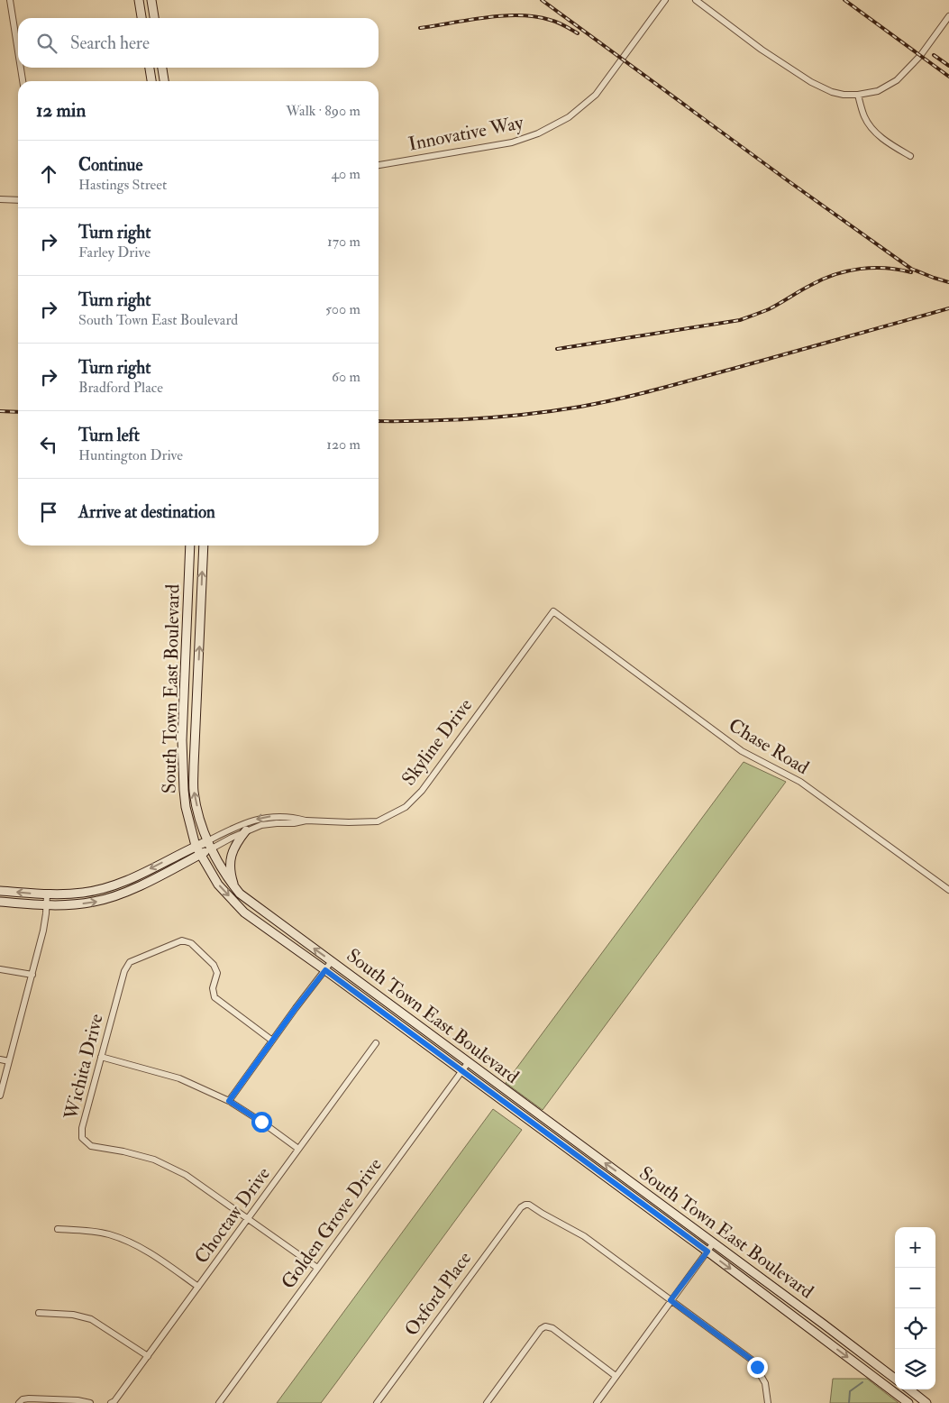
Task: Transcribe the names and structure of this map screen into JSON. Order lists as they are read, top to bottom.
{
  "streets": {
    "main road": ["South Town East Boulevard", "Skyline Drive"],
    "street": [
      "Innovative Way",
      "Chase Road",
      "Wichita Drive",
      "Choctaw Drive",
      "Golden Grove Drive",
      "Oxford Place"
    ]
  },
  "crossings": [
    ["South Town East Boulevard", "Skyline Drive"],
    ["South Town East Boulevard", "Golden Grove Drive"],
    ["Skyline Drive", "Chase Road"],
    ["Wichita Drive", "Choctaw Drive"],
    ["Wichita Drive", "Golden Grove Drive"]
  ],
  "page": {
    "search": "Search here",
    "heading": ["12 min", "Walk · 890 m"],
    "list": [
      ["Continue", "Hastings Street", "40 m"],
      ["Turn right", "Farley Drive", "170 m"],
      ["Turn right", "South Town East Boulevard", "500 m"],
      ["Turn right", "Bradford Place", "60 m"],
      ["Turn left", "Huntington Drive", "120 m"],
      "Arrive at destination"
    ],
    "map_buttons": ["+", "−"]
  }
}
